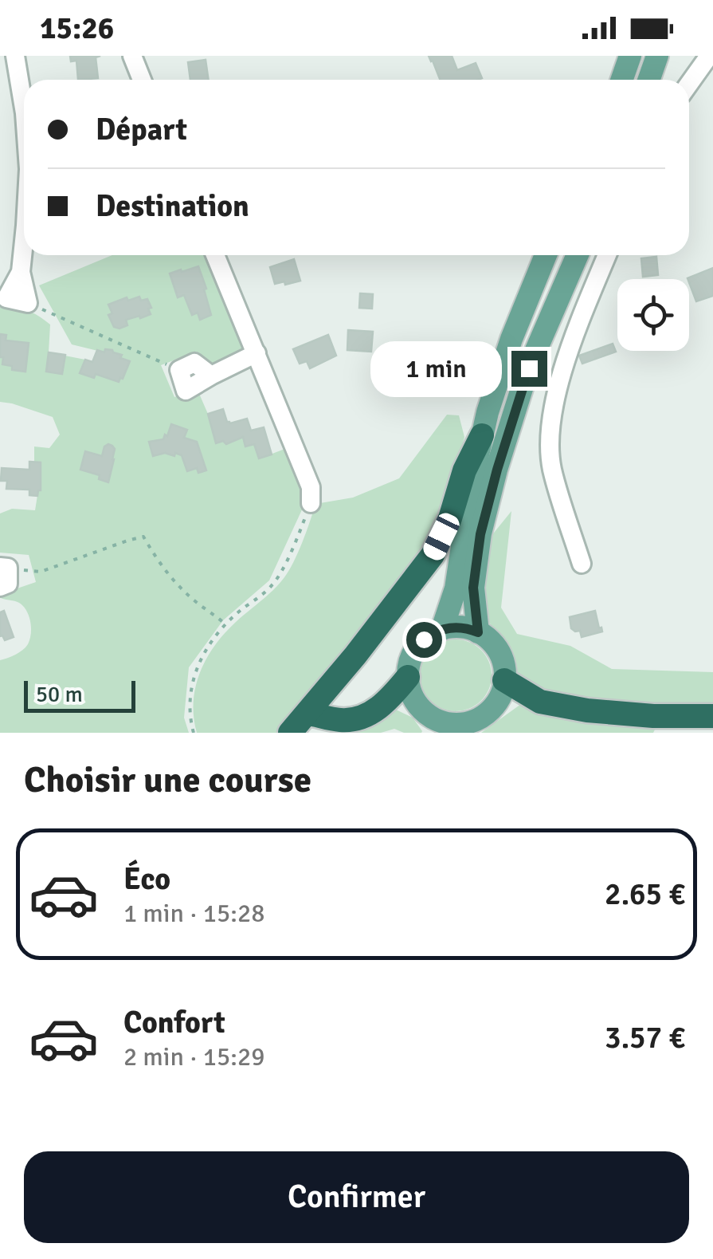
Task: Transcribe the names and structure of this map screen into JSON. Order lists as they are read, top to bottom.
{
  "scale_bar": "50 m",
  "page": {
    "status": "15:26",
    "banner": ["Départ", "Destination"],
    "bubble": "1 min",
    "scale": "50 m",
    "heading": "Choisir une course",
    "list": [
      {
        "name": "Éco",
        "note": "1 min · 15:28",
        "value": "2.65 €"
      },
      {
        "name": "Confort",
        "note": "2 min · 15:29",
        "value": "3.57 €"
      }
    ],
    "buttons": "Confirmer"
  }
}
